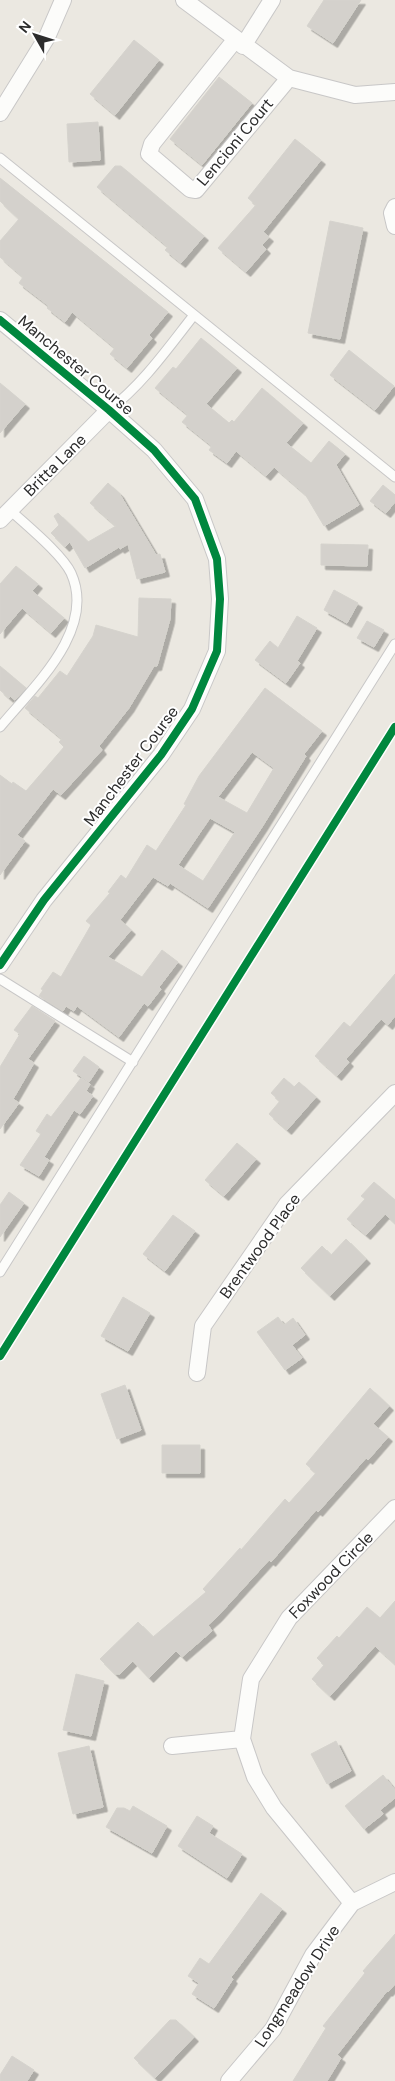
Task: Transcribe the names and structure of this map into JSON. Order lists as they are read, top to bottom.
{
  "streets": {
    "street": [
      "Lencioni Court",
      "Manchester Course",
      "Britta Lane",
      "Brentwood Place",
      "Foxwood Circle",
      "Longmeadow Drive"
    ]
  },
  "crossings": [
    ["Manchester Course", "Britta Lane"],
    ["Foxwood Circle", "Longmeadow Drive"]
  ],
  "north": "top left"
}
